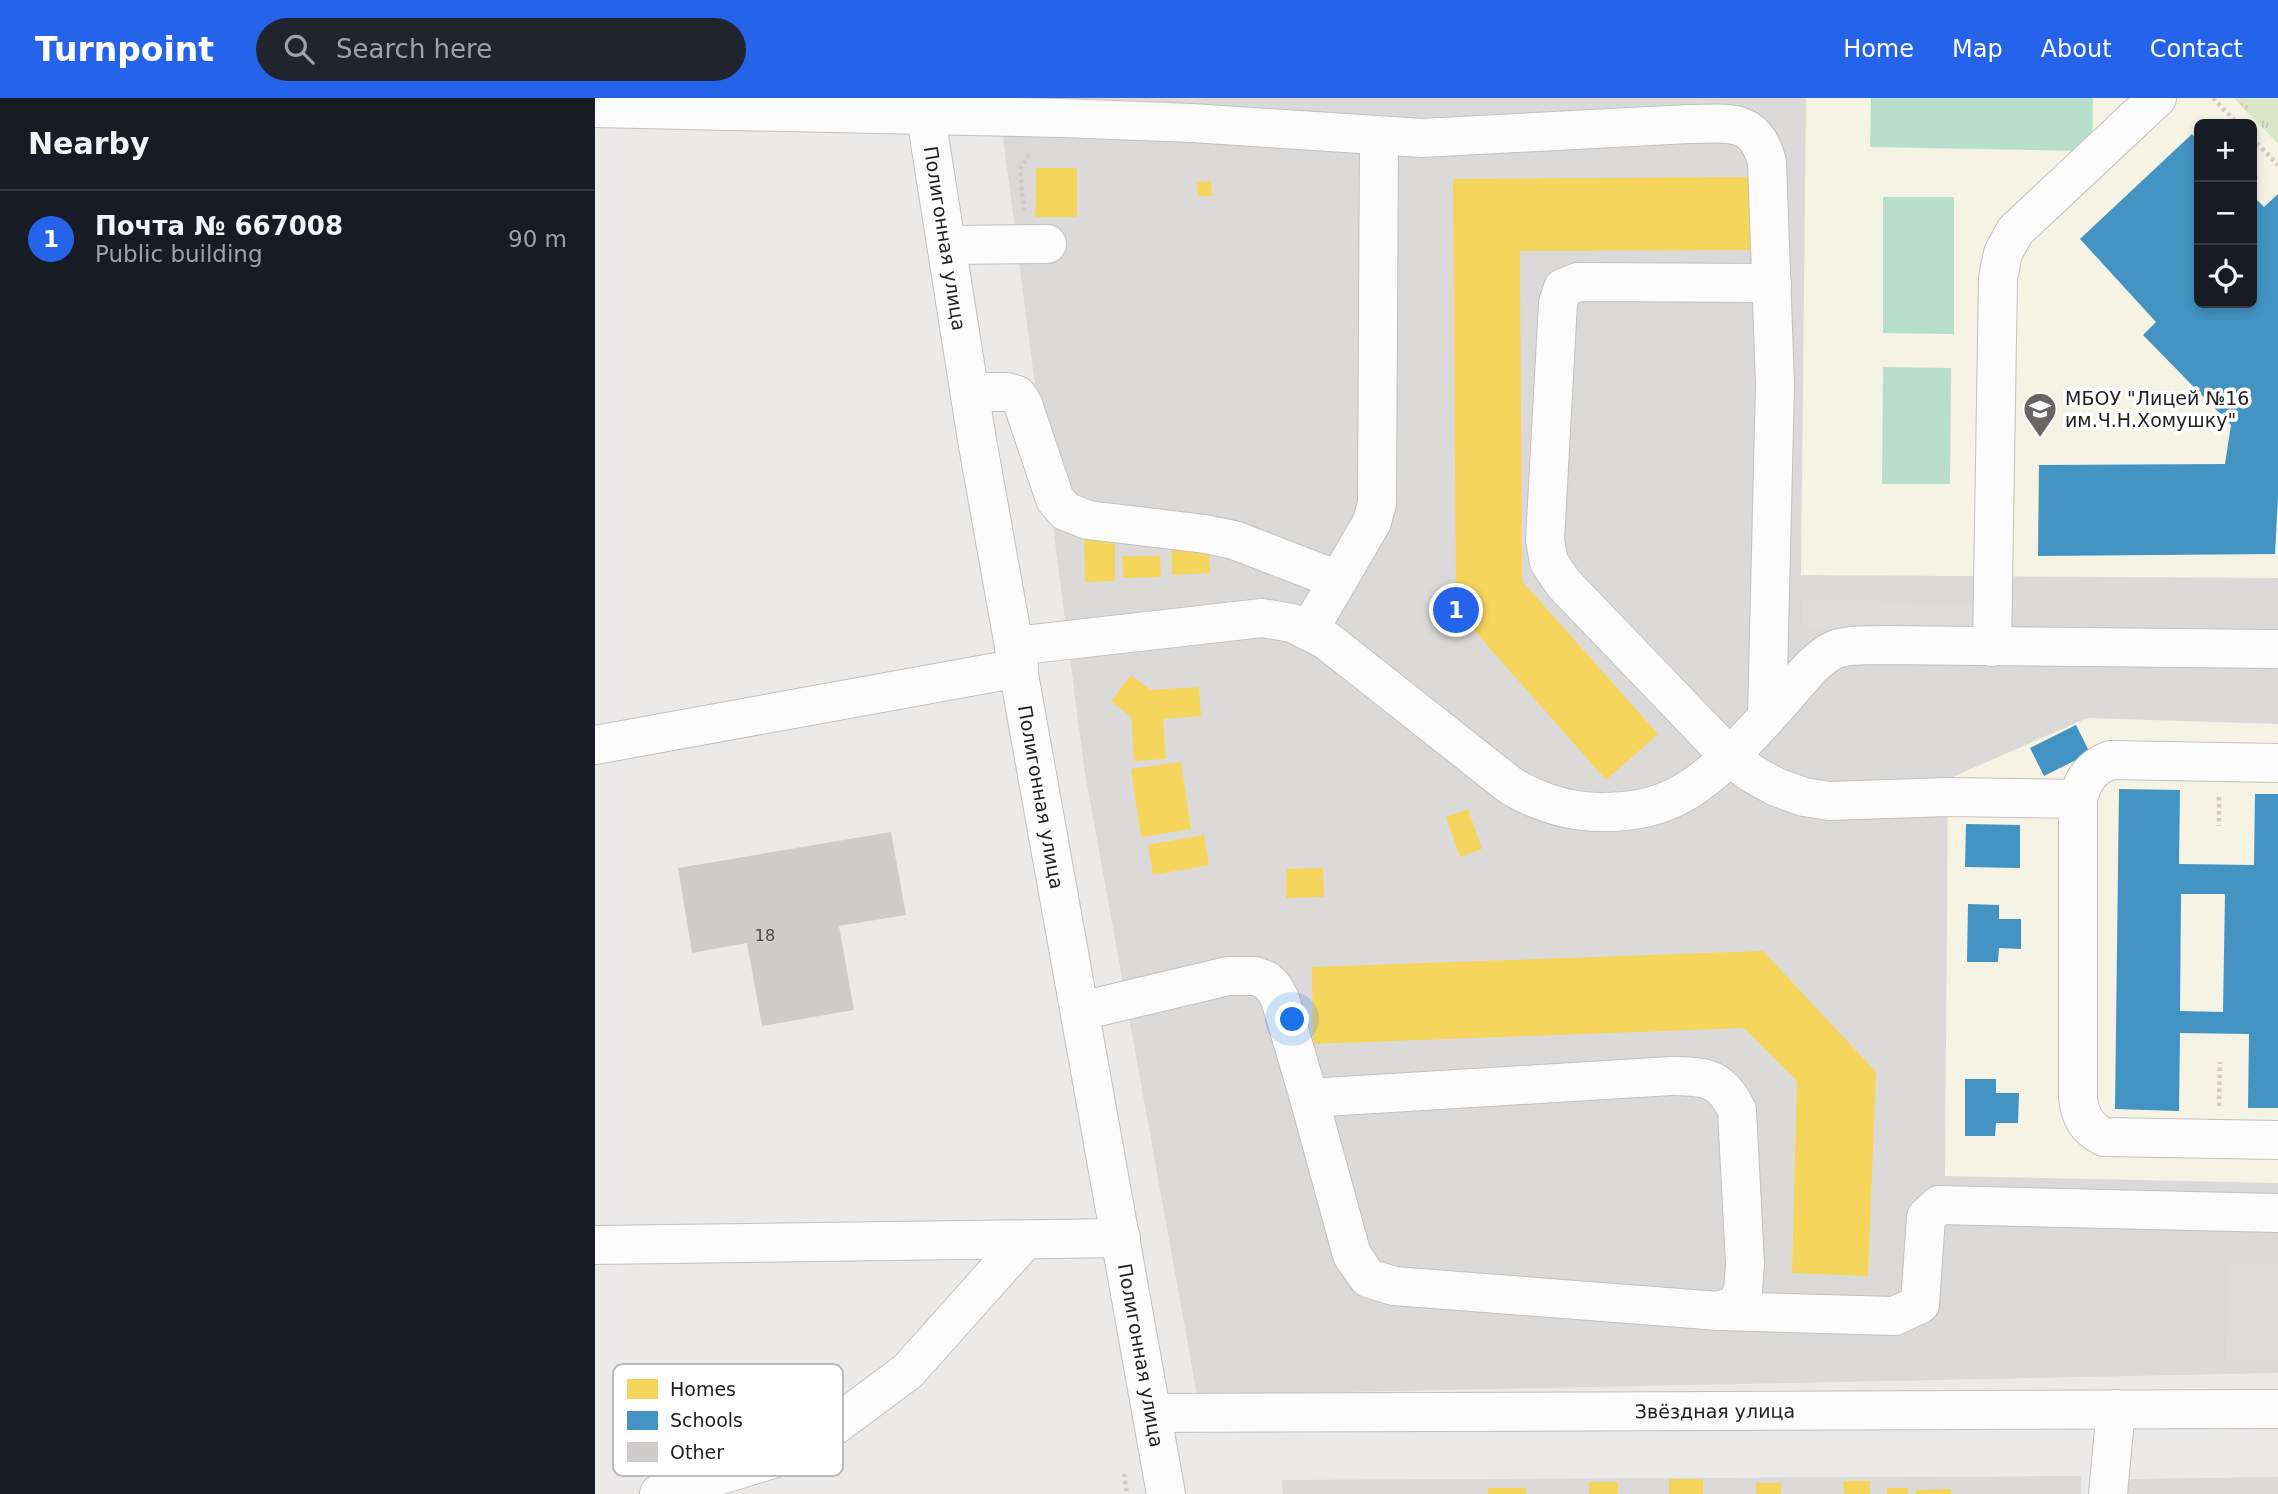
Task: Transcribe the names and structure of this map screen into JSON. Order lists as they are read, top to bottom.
{
  "streets": {
    "street": ["Полигонная улица", "Звёздная улица"]
  },
  "crossings": [
    ["Полигонная улица", "Звёздная улица"]
  ],
  "places": {
    "school or university": ["МБОУ \"Лицей №16 им.Ч.Н.Хомушку\""]
  },
  "house_numbers": ["18"],
  "legend": ["Homes", "Schools", "Other"],
  "page": {
    "header": "Turnpoint",
    "search": "Search here",
    "nav": [
      "Home",
      "Map",
      "About",
      "Contact"
    ],
    "heading": "Nearby",
    "map_buttons": ["+", "−"],
    "list": [
      {
        "mark": "1",
        "name": "Почта № 667008",
        "note": "Public building",
        "value": "90 m"
      }
    ],
    "pins": "1"
  }
}
